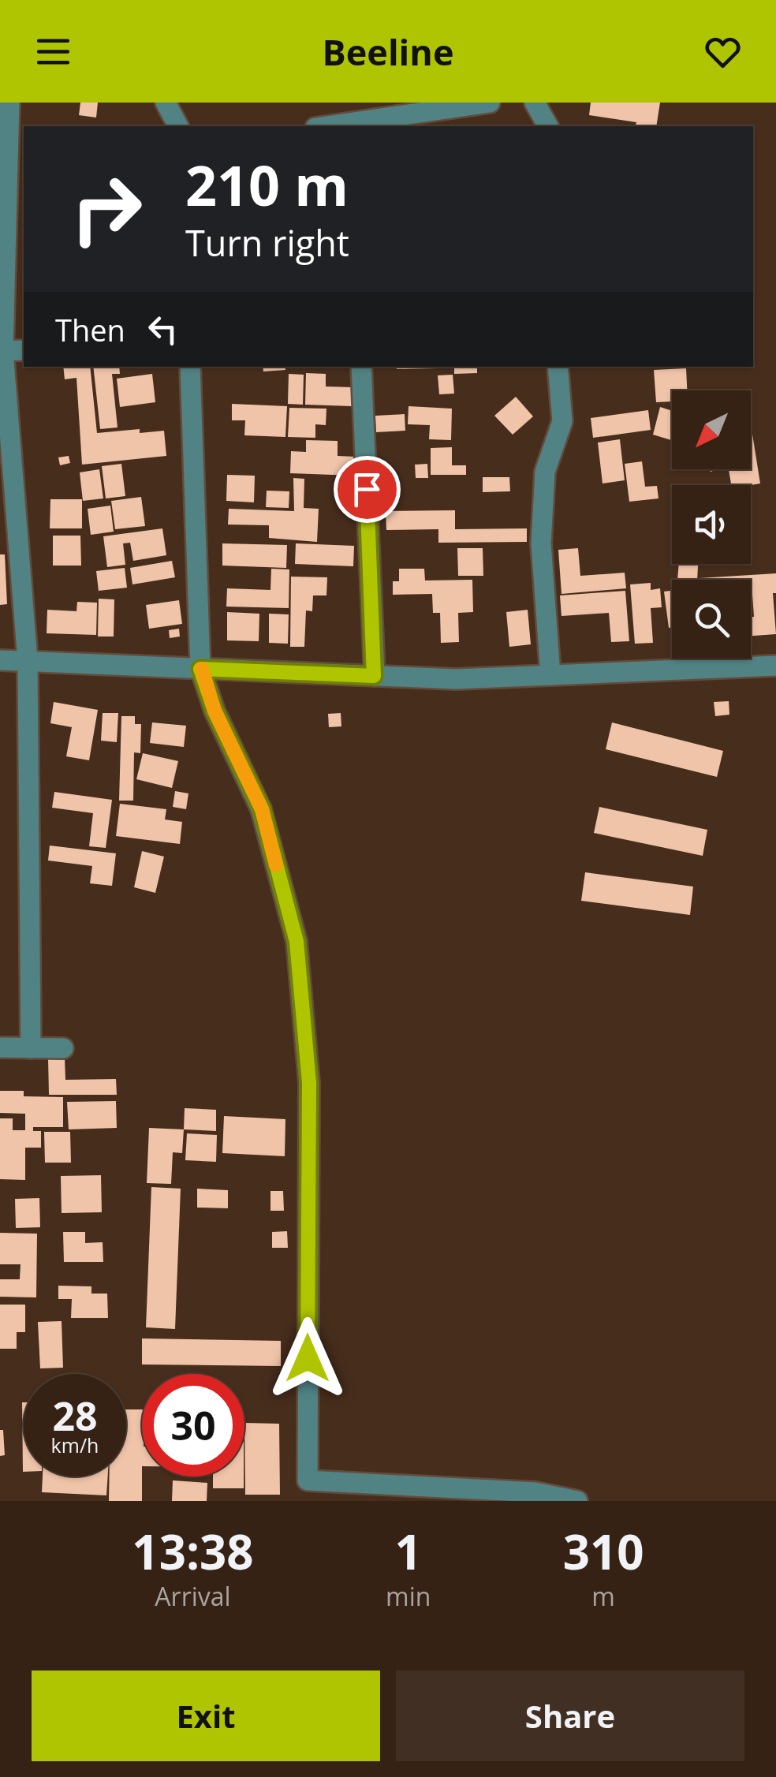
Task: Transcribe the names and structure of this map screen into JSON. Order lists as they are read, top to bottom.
{
  "north": "bottom left",
  "page": {
    "header": "Beeline",
    "turn": ["210 m", "Turn right"],
    "then": "Then",
    "speed": "28 km/h",
    "limit": "30",
    "eta": [
      "13:38",
      "Arrival",
      "1",
      "min",
      "310",
      "m"
    ],
    "buttons": ["Exit", "Share"]
  }
}
